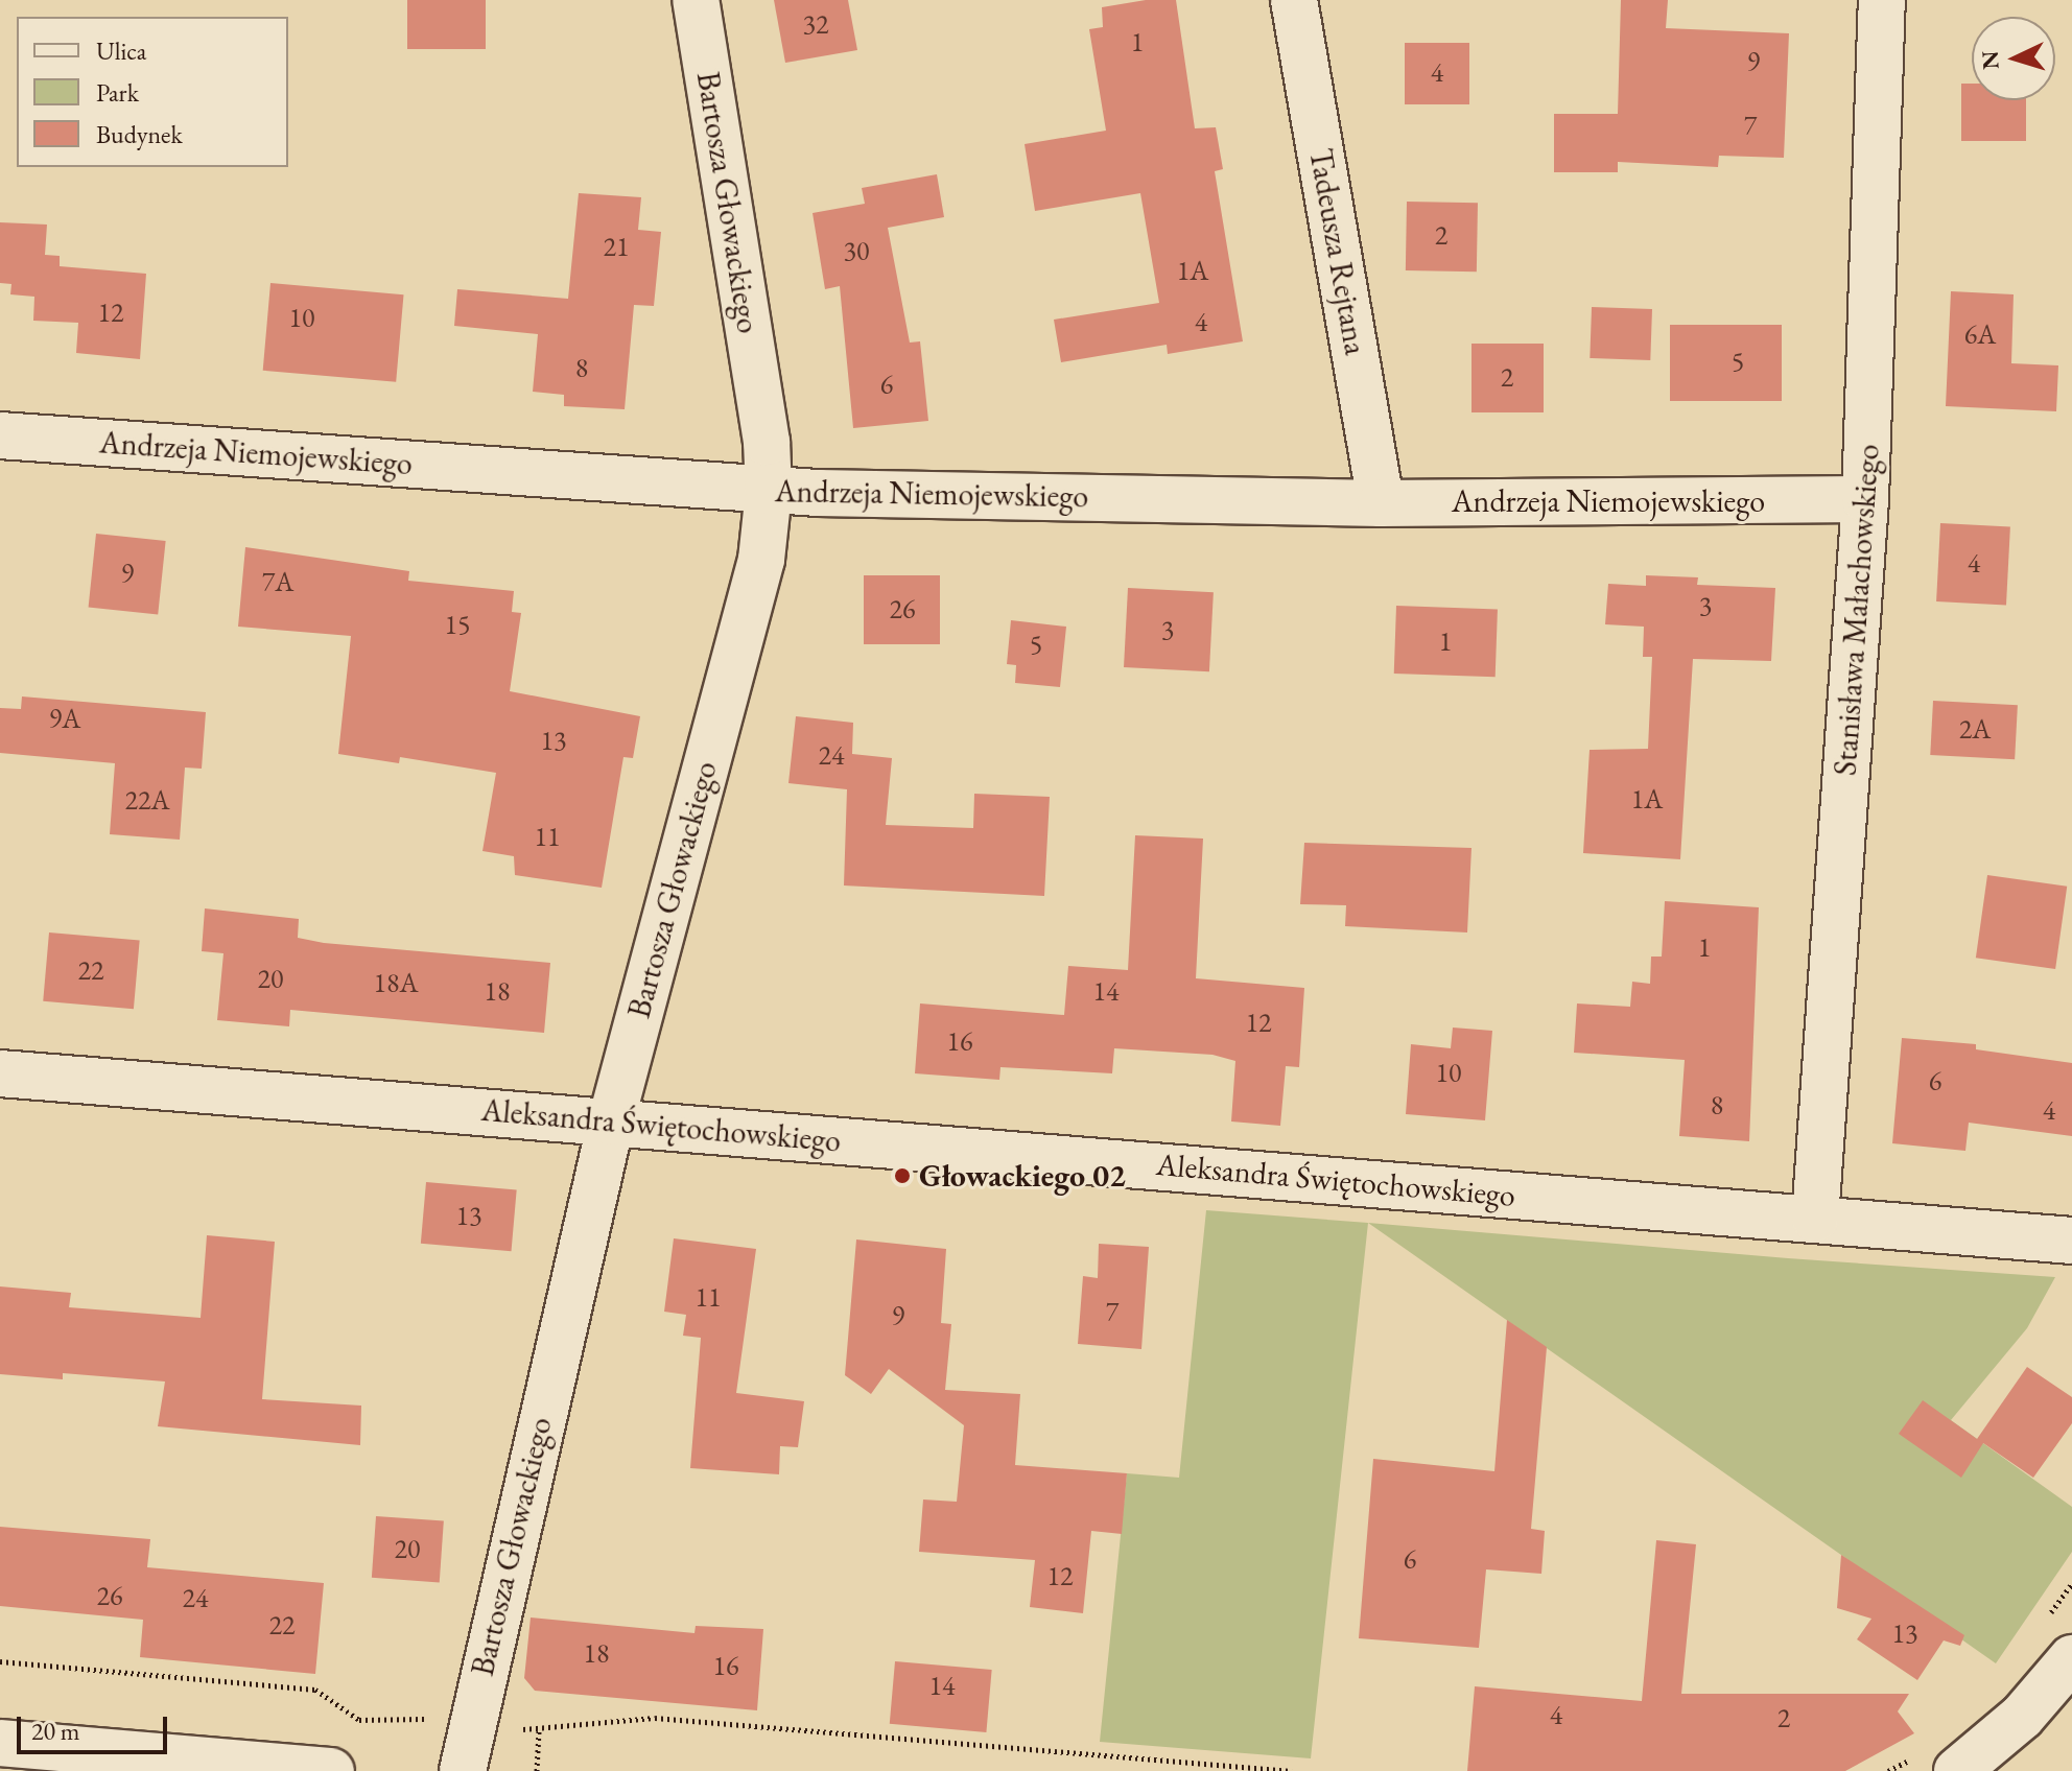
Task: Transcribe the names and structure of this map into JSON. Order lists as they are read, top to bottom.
{
  "streets": {
    "street": [
      "Bartosza Głowackiego",
      "Tadeusza Rejtana",
      "Andrzeja Niemojewskiego",
      "Stanisława Małachowskiego",
      "Aleksandra Świętochowskiego"
    ]
  },
  "crossings": [
    ["Bartosza Głowackiego", "Andrzeja Niemojewskiego"],
    ["Bartosza Głowackiego", "Aleksandra Świętochowskiego"],
    ["Tadeusza Rejtana", "Andrzeja Niemojewskiego"],
    ["Andrzeja Niemojewskiego", "Stanisława Małachowskiego"],
    ["Stanisława Małachowskiego", "Aleksandra Świętochowskiego"]
  ],
  "places": ["Głowackiego 02"],
  "house_numbers": [
    "32",
    "1",
    "9",
    "4",
    "7",
    "2",
    "21",
    "30",
    "1A",
    "12",
    "10",
    "4",
    "6A",
    "5",
    "8",
    "2",
    "6",
    "4",
    "9",
    "7A",
    "3",
    "26",
    "15",
    "3",
    "1",
    "5",
    "9A",
    "2A",
    "13",
    "24",
    "1A",
    "22A",
    "11",
    "1",
    "22",
    "20",
    "18A",
    "18",
    "14",
    "12",
    "16",
    "10",
    "6",
    "8",
    "4",
    "13",
    "11",
    "7",
    "9",
    "20",
    "6",
    "12",
    "26",
    "24",
    "22",
    "13",
    "18",
    "16",
    "14",
    "4",
    "2"
  ],
  "legend": ["Ulica", "Park", "Budynek"],
  "scale_bar": "20 m",
  "north": "left"
}
